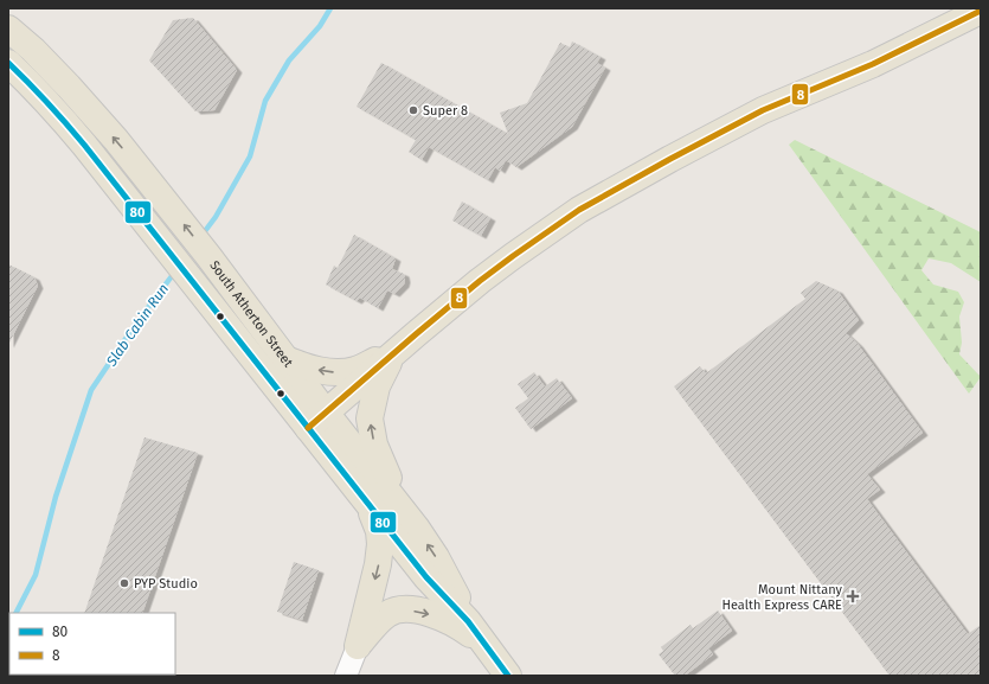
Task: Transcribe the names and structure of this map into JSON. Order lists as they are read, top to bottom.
{
  "streets": {
    "main road": ["South Atherton Street"]
  },
  "water": ["Slab Cabin Run"],
  "places": {
    "other": ["Super 8", "PYP Studio"],
    "health": ["Mount Nittany Health Express CARE"]
  },
  "lines": ["transit line 8", "transit line 80"],
  "legend": ["80", "8"]
}
